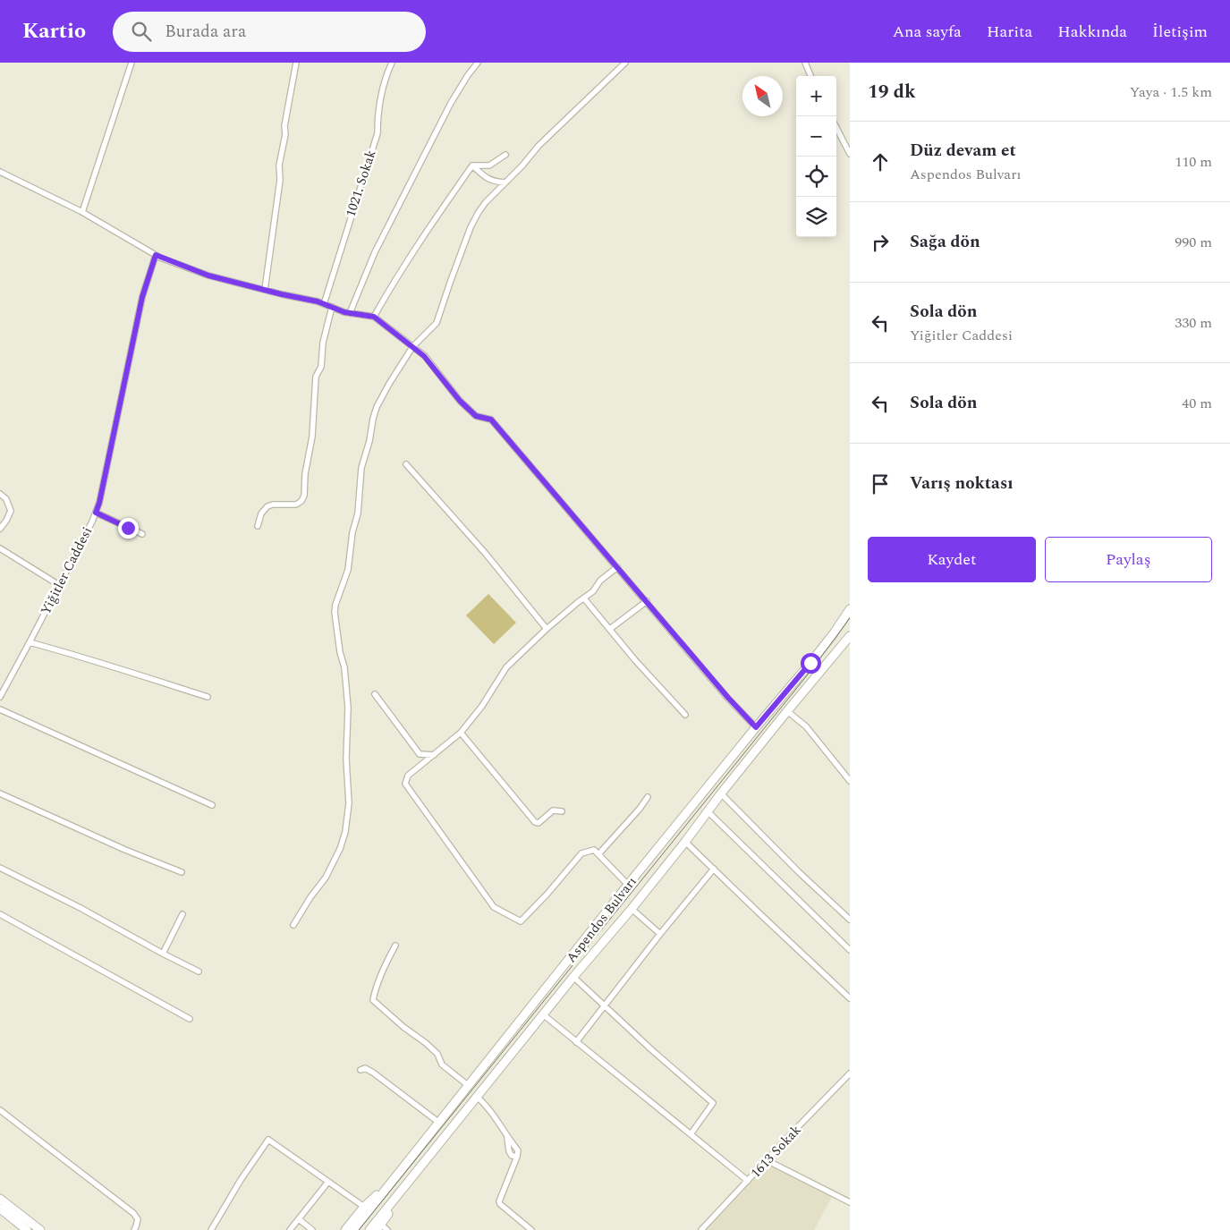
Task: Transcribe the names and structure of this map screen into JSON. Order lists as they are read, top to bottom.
{
  "streets": {
    "main road": ["Aspendos Bulvarı"],
    "street": ["1021. Sokak", "Yiğitler Caddesi", "1613 Sokak"]
  },
  "north": "top left",
  "page": {
    "header": "Kartio",
    "search": "Burada ara",
    "nav": [
      "Ana sayfa",
      "Harita",
      "Hakkında",
      "İletişim"
    ],
    "heading": ["19 dk", "Yaya · 1.5 km"],
    "map_buttons": ["+", "−"],
    "list": [
      ["Düz devam et", "Aspendos Bulvarı", "110 m"],
      ["Sağa dön", "990 m"],
      ["Sola dön", "Yiğitler Caddesi", "330 m"],
      ["Sola dön", "40 m"],
      "Varış noktası"
    ],
    "buttons": ["Kaydet", "Paylaş"]
  }
}
